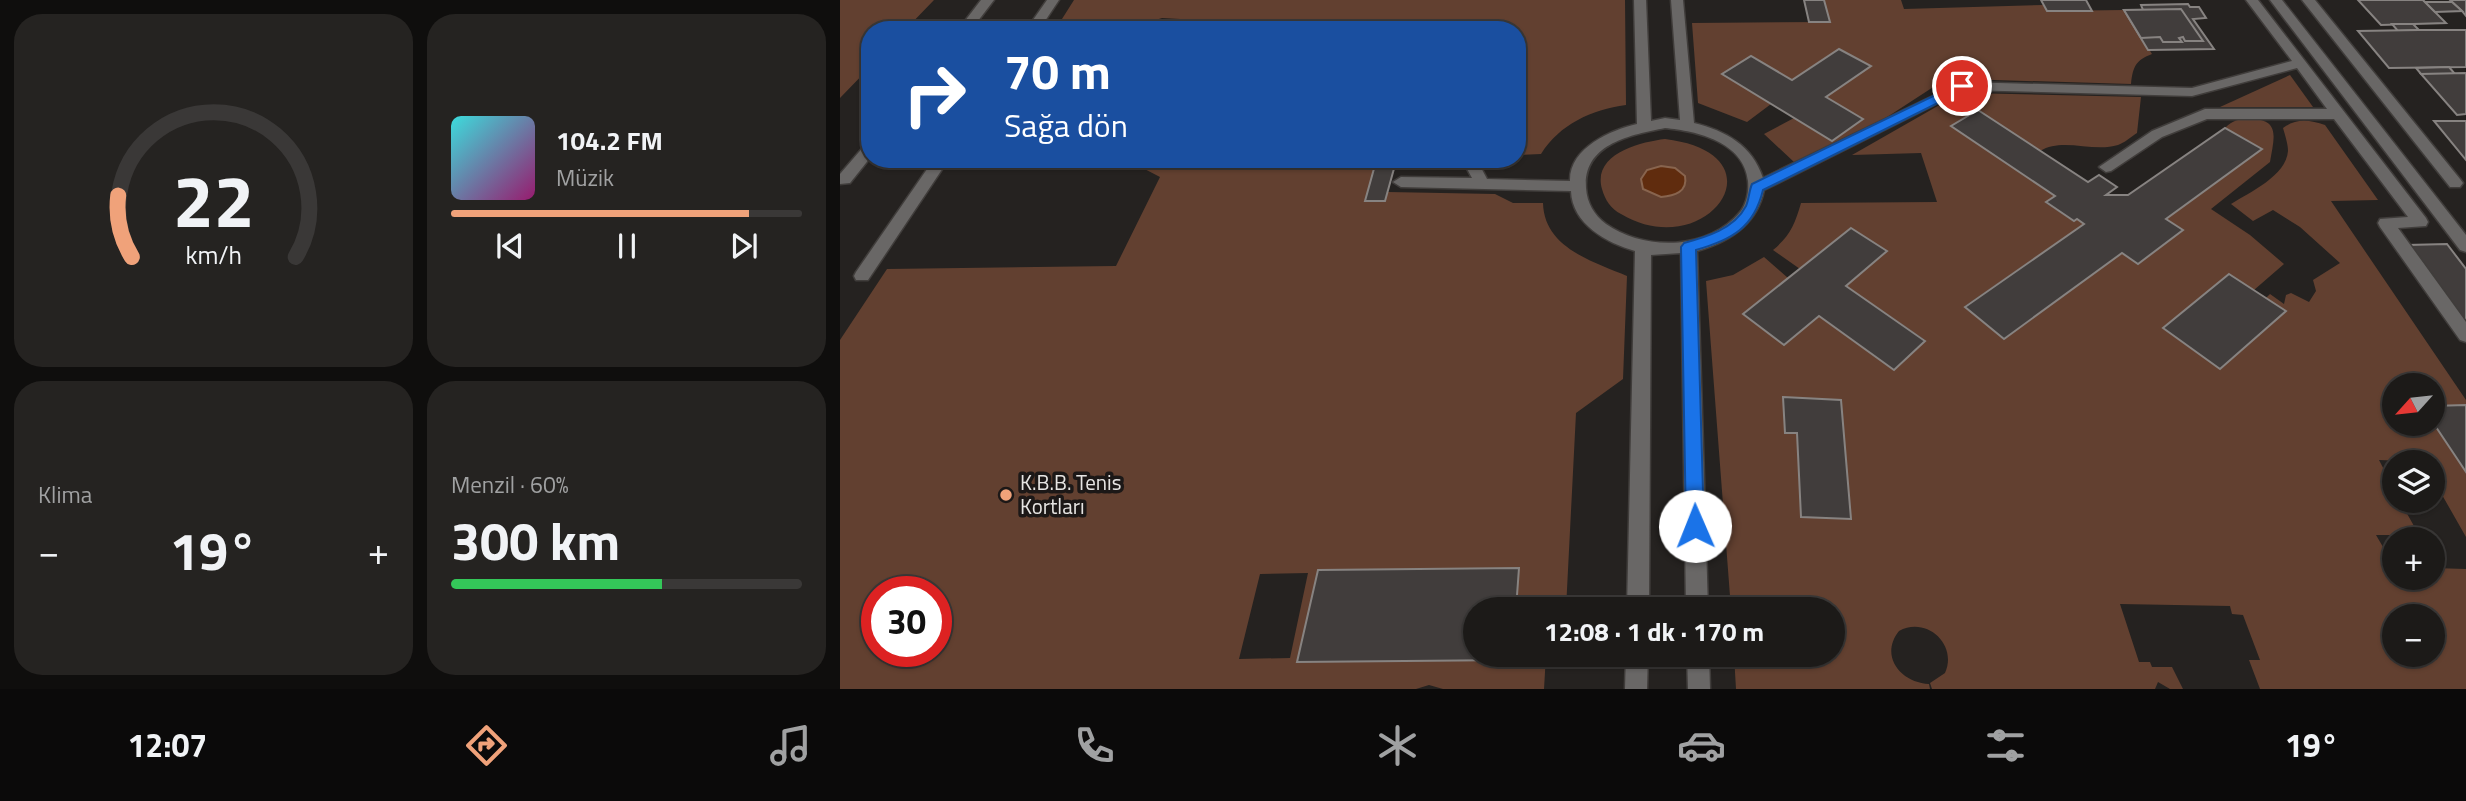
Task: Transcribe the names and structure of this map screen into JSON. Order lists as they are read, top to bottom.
{
  "places": ["K.B.B. Tenis Kortları"],
  "north": "bottom left",
  "page": {
    "turn": ["70 m", "Sağa dön"],
    "song": ["104.2 FM", "Müzik"],
    "map_buttons": ["+", "−"],
    "tile": [
      "Klima",
      ["Menzil · 60%", "300 km"]
    ],
    "heat": ["−", "19°", "+"],
    "limit": "30",
    "trip": "12:08 · 1 dk · 170 m",
    "tabs": ["12:07", "19°"],
    "gauge": ["22", "km/h"]
  }
}
